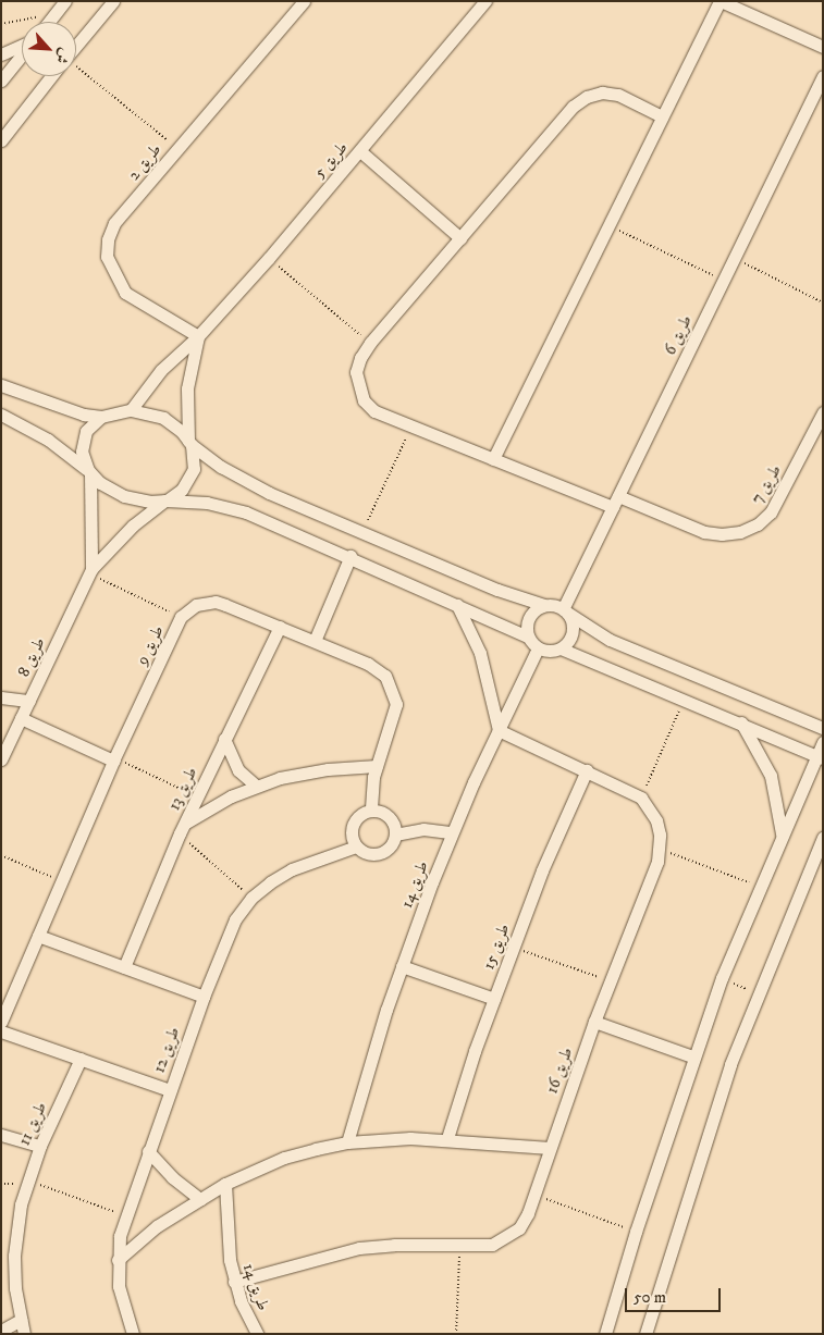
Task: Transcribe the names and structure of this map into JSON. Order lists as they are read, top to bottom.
{
  "streets": {
    "street": [
      "طريق 5",
      "طريق 2",
      "طريق 6",
      "طريق 7",
      "طريق 9",
      "طريق 8",
      "طريق 13",
      "طريق 14",
      "طريق 15",
      "طريق 12",
      "طريق 16",
      "طريق 11"
    ]
  },
  "crossings": [
    ["طريق 5", "طريق 2"],
    ["طريق 5", "طريق 8"],
    ["طريق 6", "طريق 7"],
    ["طريق 6", "طريق 14"],
    ["طريق 9", "طريق 13"],
    ["طريق 9", "طريق 12"],
    ["طريق 14", "طريق 16"],
    ["طريق 15", "طريق 16"]
  ],
  "scale_bar": "50 m",
  "north": "bottom right"
}
